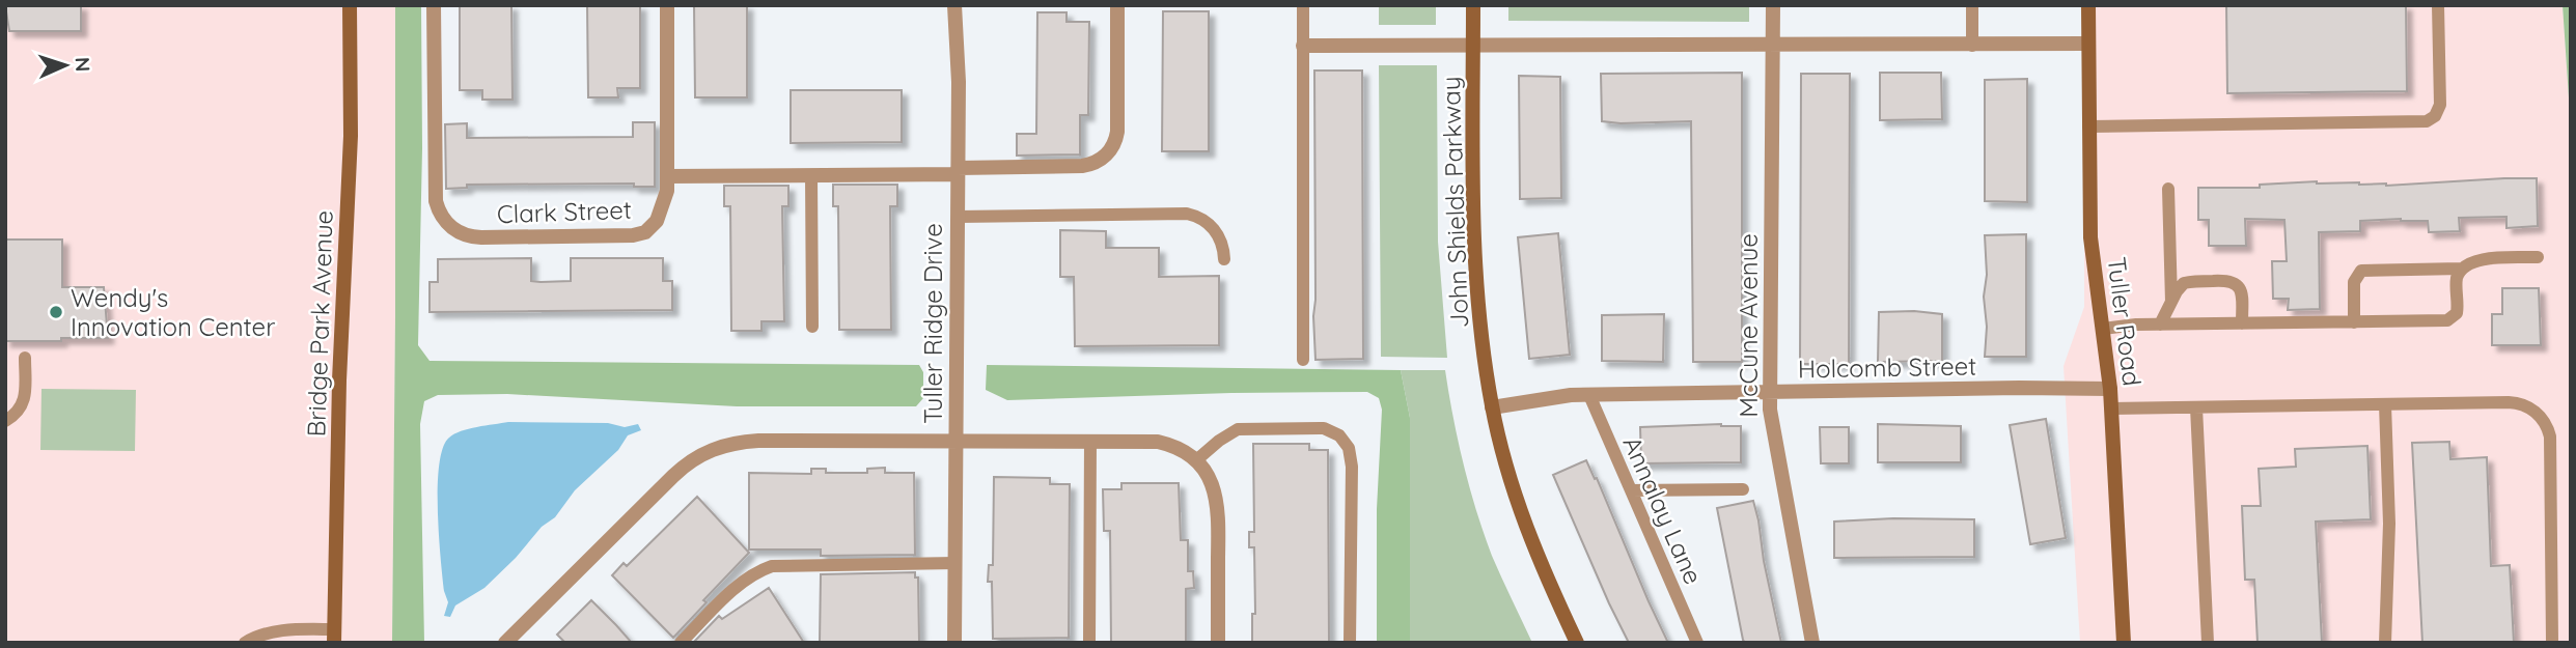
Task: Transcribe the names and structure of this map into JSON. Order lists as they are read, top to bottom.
{
  "streets": {
    "street": [
      "John Shields Parkway",
      "Clark Street",
      "Tuller Road",
      "Bridge Park Avenue",
      "Tuller Ridge Drive",
      "McCune Avenue",
      "Holcomb Street"
    ],
    "lane": ["Annalay Lane"]
  },
  "crossings": [
    ["John Shields Parkway", "Holcomb Street"],
    ["Tuller Road", "Holcomb Street"],
    ["McCune Avenue", "Holcomb Street"],
    ["Holcomb Street", "Annalay Lane"]
  ],
  "places": ["Wendy's Innovation Center"],
  "north": "right"
}
